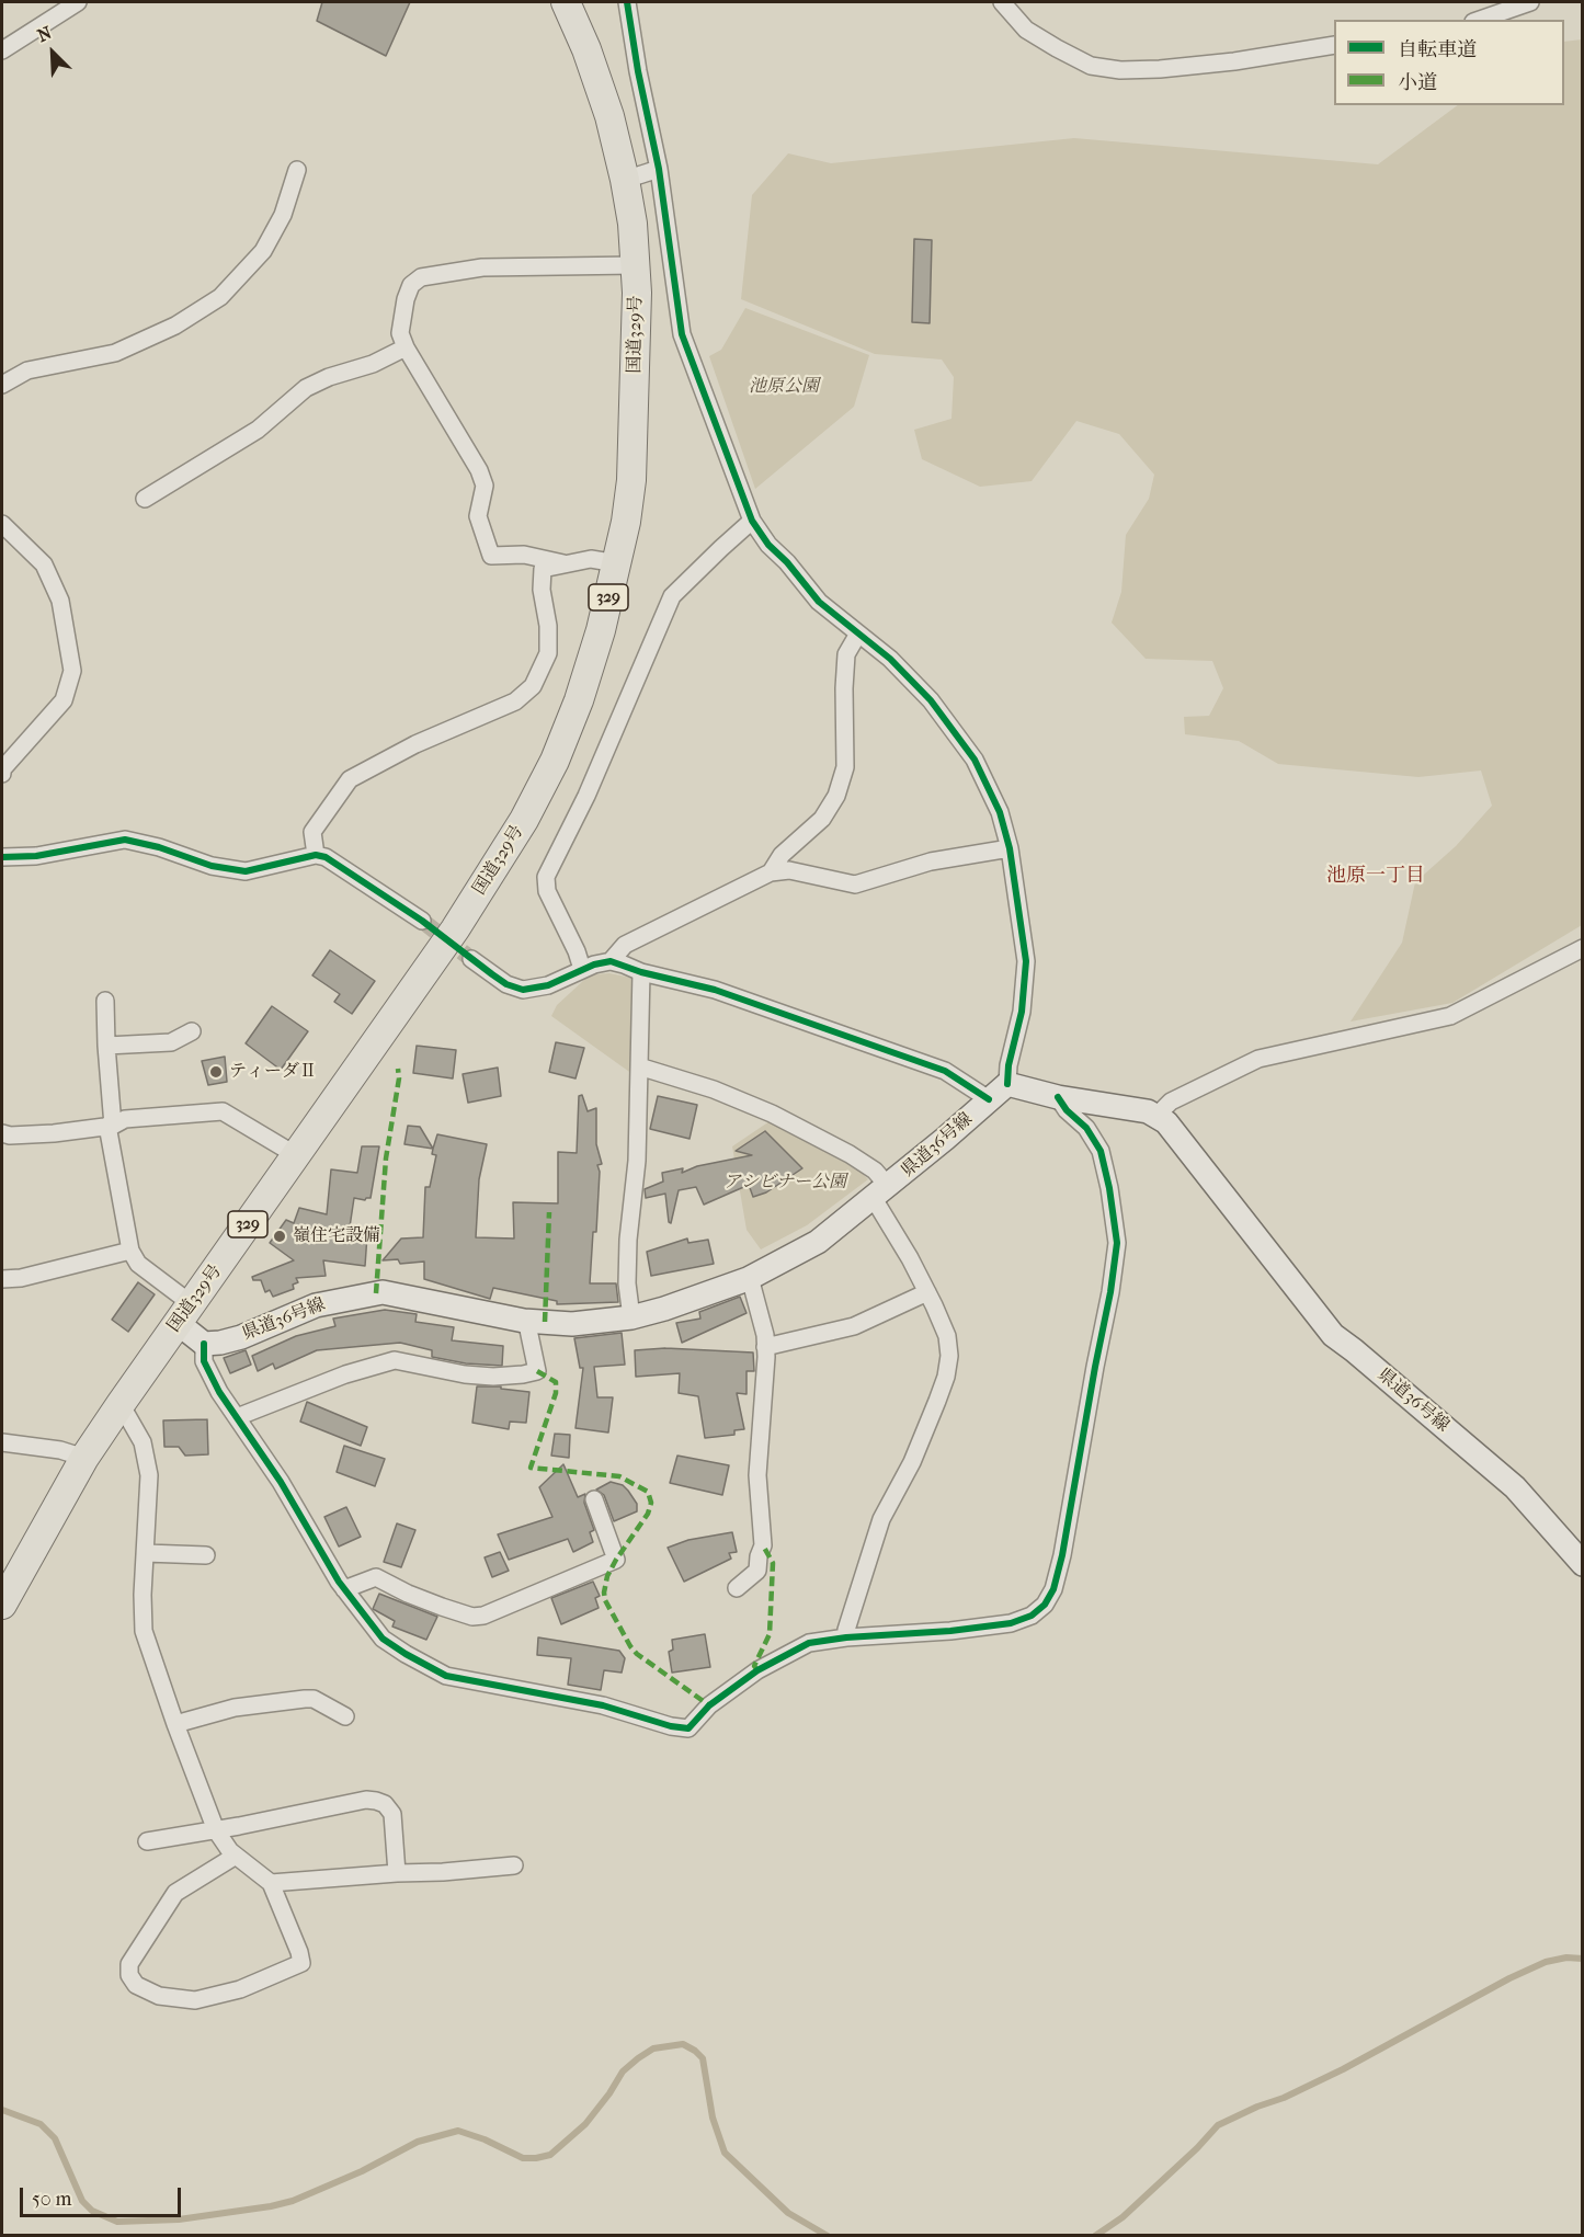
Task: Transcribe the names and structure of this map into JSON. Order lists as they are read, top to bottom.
{
  "streets": {
    "highway": ["国道329号", "329"],
    "main road": ["県道36号線"]
  },
  "districts": ["池原一丁目"],
  "parks": ["池原公園", "アシビナー公園"],
  "places": ["ティーダⅡ", "嶺住宅設備"],
  "legend": ["自転車道", "小道"],
  "scale_bar": "50 m",
  "north": "top left"
}
